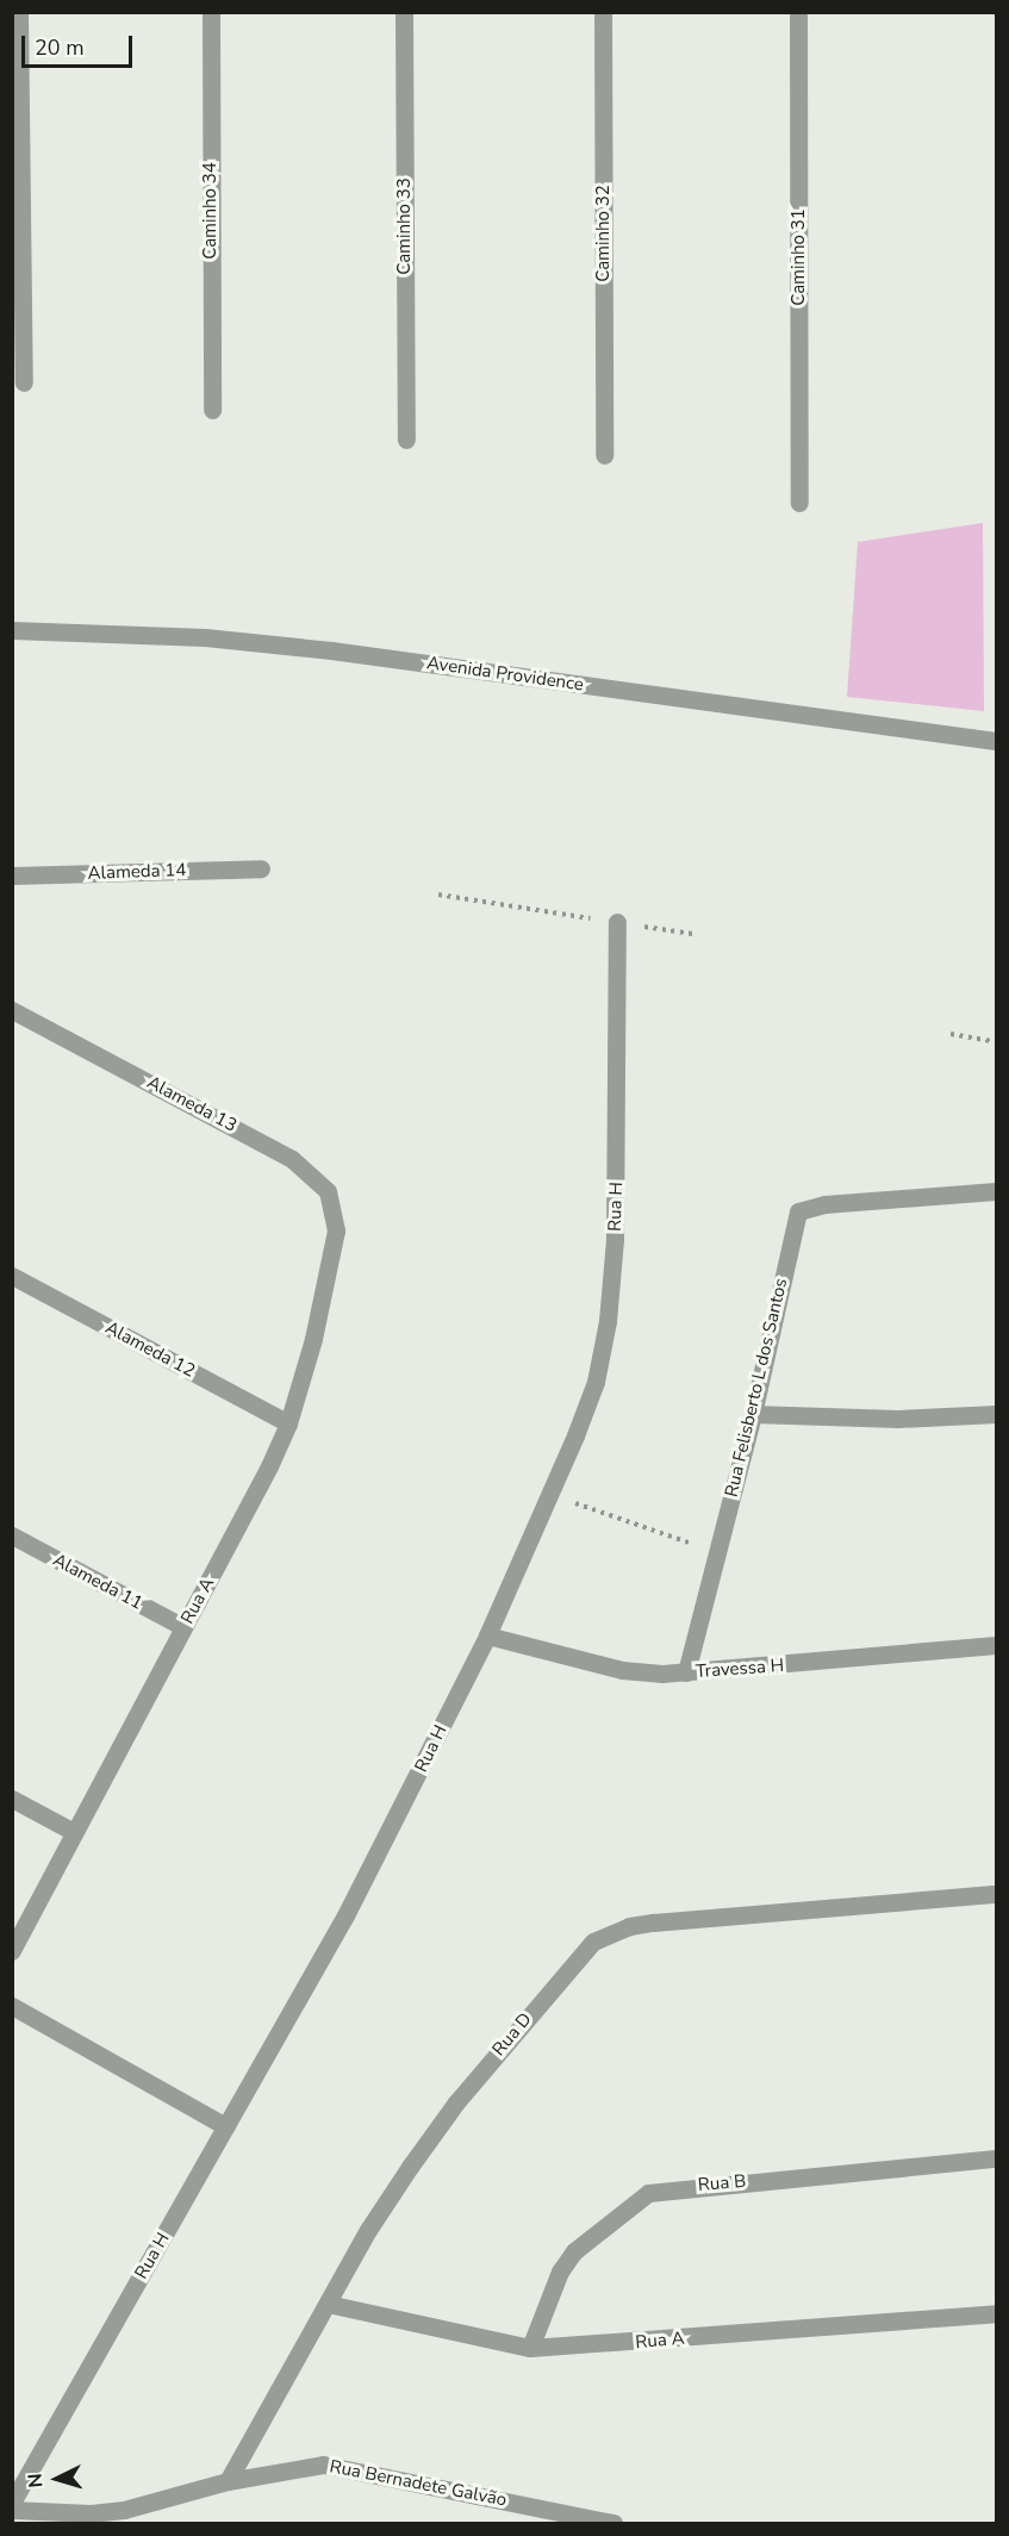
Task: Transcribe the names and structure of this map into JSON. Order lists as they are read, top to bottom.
{
  "streets": {
    "street": [
      "Caminho 34",
      "Caminho 33",
      "Caminho 32",
      "Caminho 31",
      "Avenida Providence",
      "Alameda 14",
      "Alameda 13",
      "Rua H",
      "Alameda 12",
      "Rua Felisberto L dos Santos",
      "Alameda 11",
      "Rua A",
      "Travessa H",
      "Rua D",
      "Rua B",
      "Rua Bernadete Galvão"
    ]
  },
  "crossings": [
    ["Alameda 13", "Rua A"],
    ["Rua H", "Travessa H"],
    ["Alameda 12", "Rua A"],
    ["Rua Felisberto L dos Santos", "Travessa H"],
    ["Alameda 11", "Rua A"],
    ["Rua A", "Rua D"],
    ["Rua A", "Rua B"],
    ["Rua D", "Rua Bernadete Galvão"]
  ],
  "scale_bar": "20 m",
  "north": "left"
}
